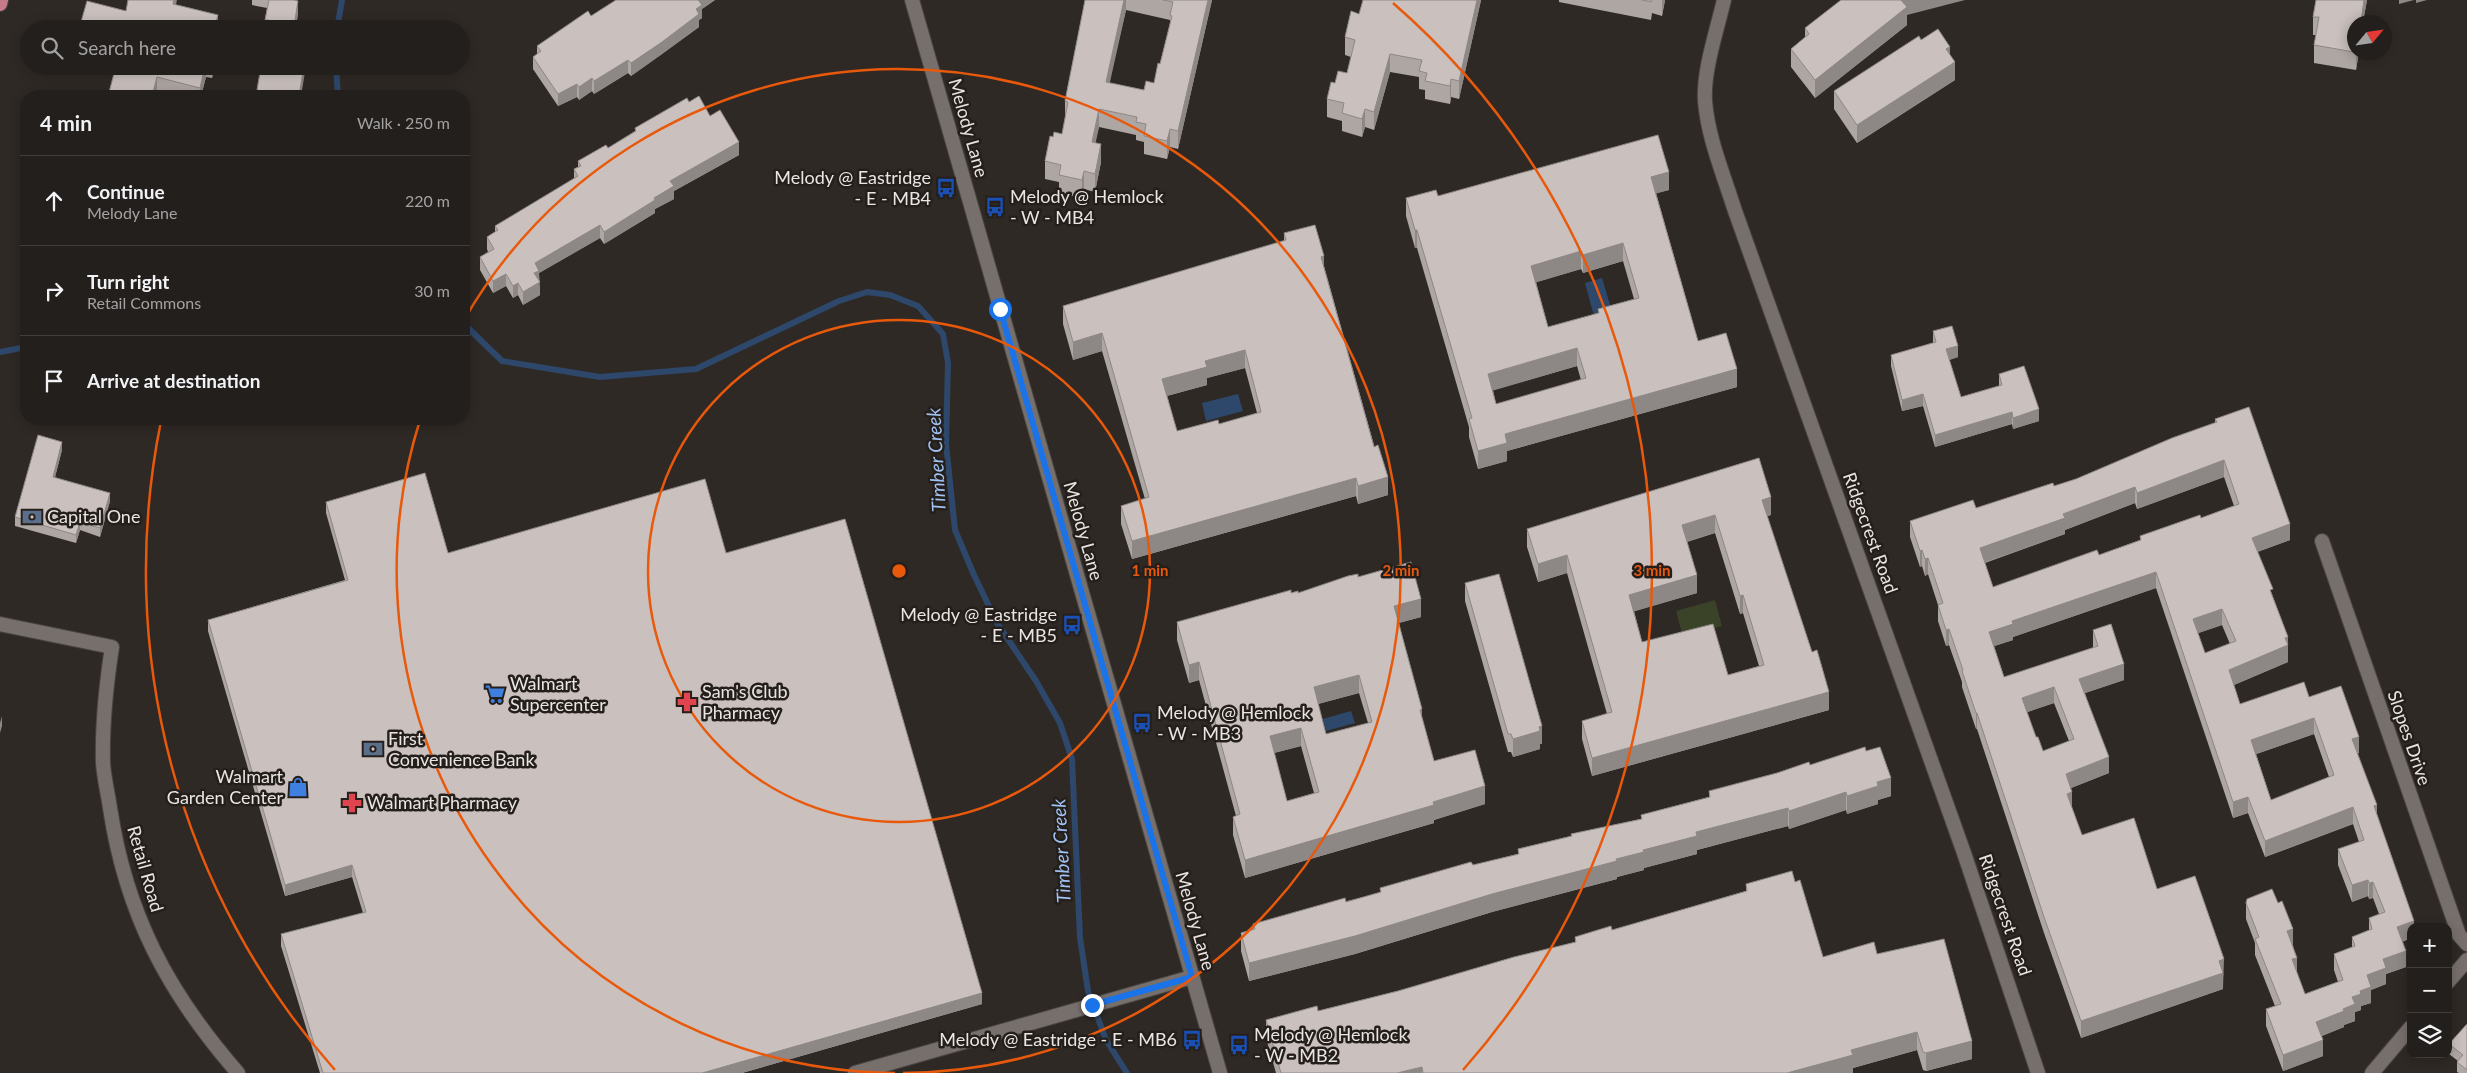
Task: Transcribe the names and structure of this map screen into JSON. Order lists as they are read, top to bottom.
{
  "streets": {
    "street": [
      "Melody Lane",
      "Ridgecrest Road",
      "Slopes Drive",
      "Retail Road"
    ]
  },
  "water": ["Timber Creek"],
  "places": {
    "bus stop": [
      "Melody @ Eastridge - E - MB4",
      "Melody @ Hemlock - W - MB4",
      "Melody @ Eastridge - E - MB5",
      "Melody @ Hemlock - W - MB3",
      "Melody @ Eastridge - E - MB6",
      "Melody @ Hemlock - W - MB2"
    ],
    "bank": ["Capital One", "First Convenience Bank"],
    "supermarket": ["Walmart Supercenter"],
    "pharmacy": ["Sam's Club Pharmacy", "Walmart Pharmacy"],
    "shop": ["Walmart Garden Center"]
  },
  "north": "top right",
  "page": {
    "search": "Search here",
    "heading": ["4 min", "Walk · 250 m"],
    "list": [
      ["Continue", "Melody Lane", "220 m"],
      ["Turn right", "Retail Commons", "30 m"],
      "Arrive at destination"
    ],
    "map_buttons": ["+", "−"]
  },
  "rings": ["1 min", "2 min", "3 min"]
}
